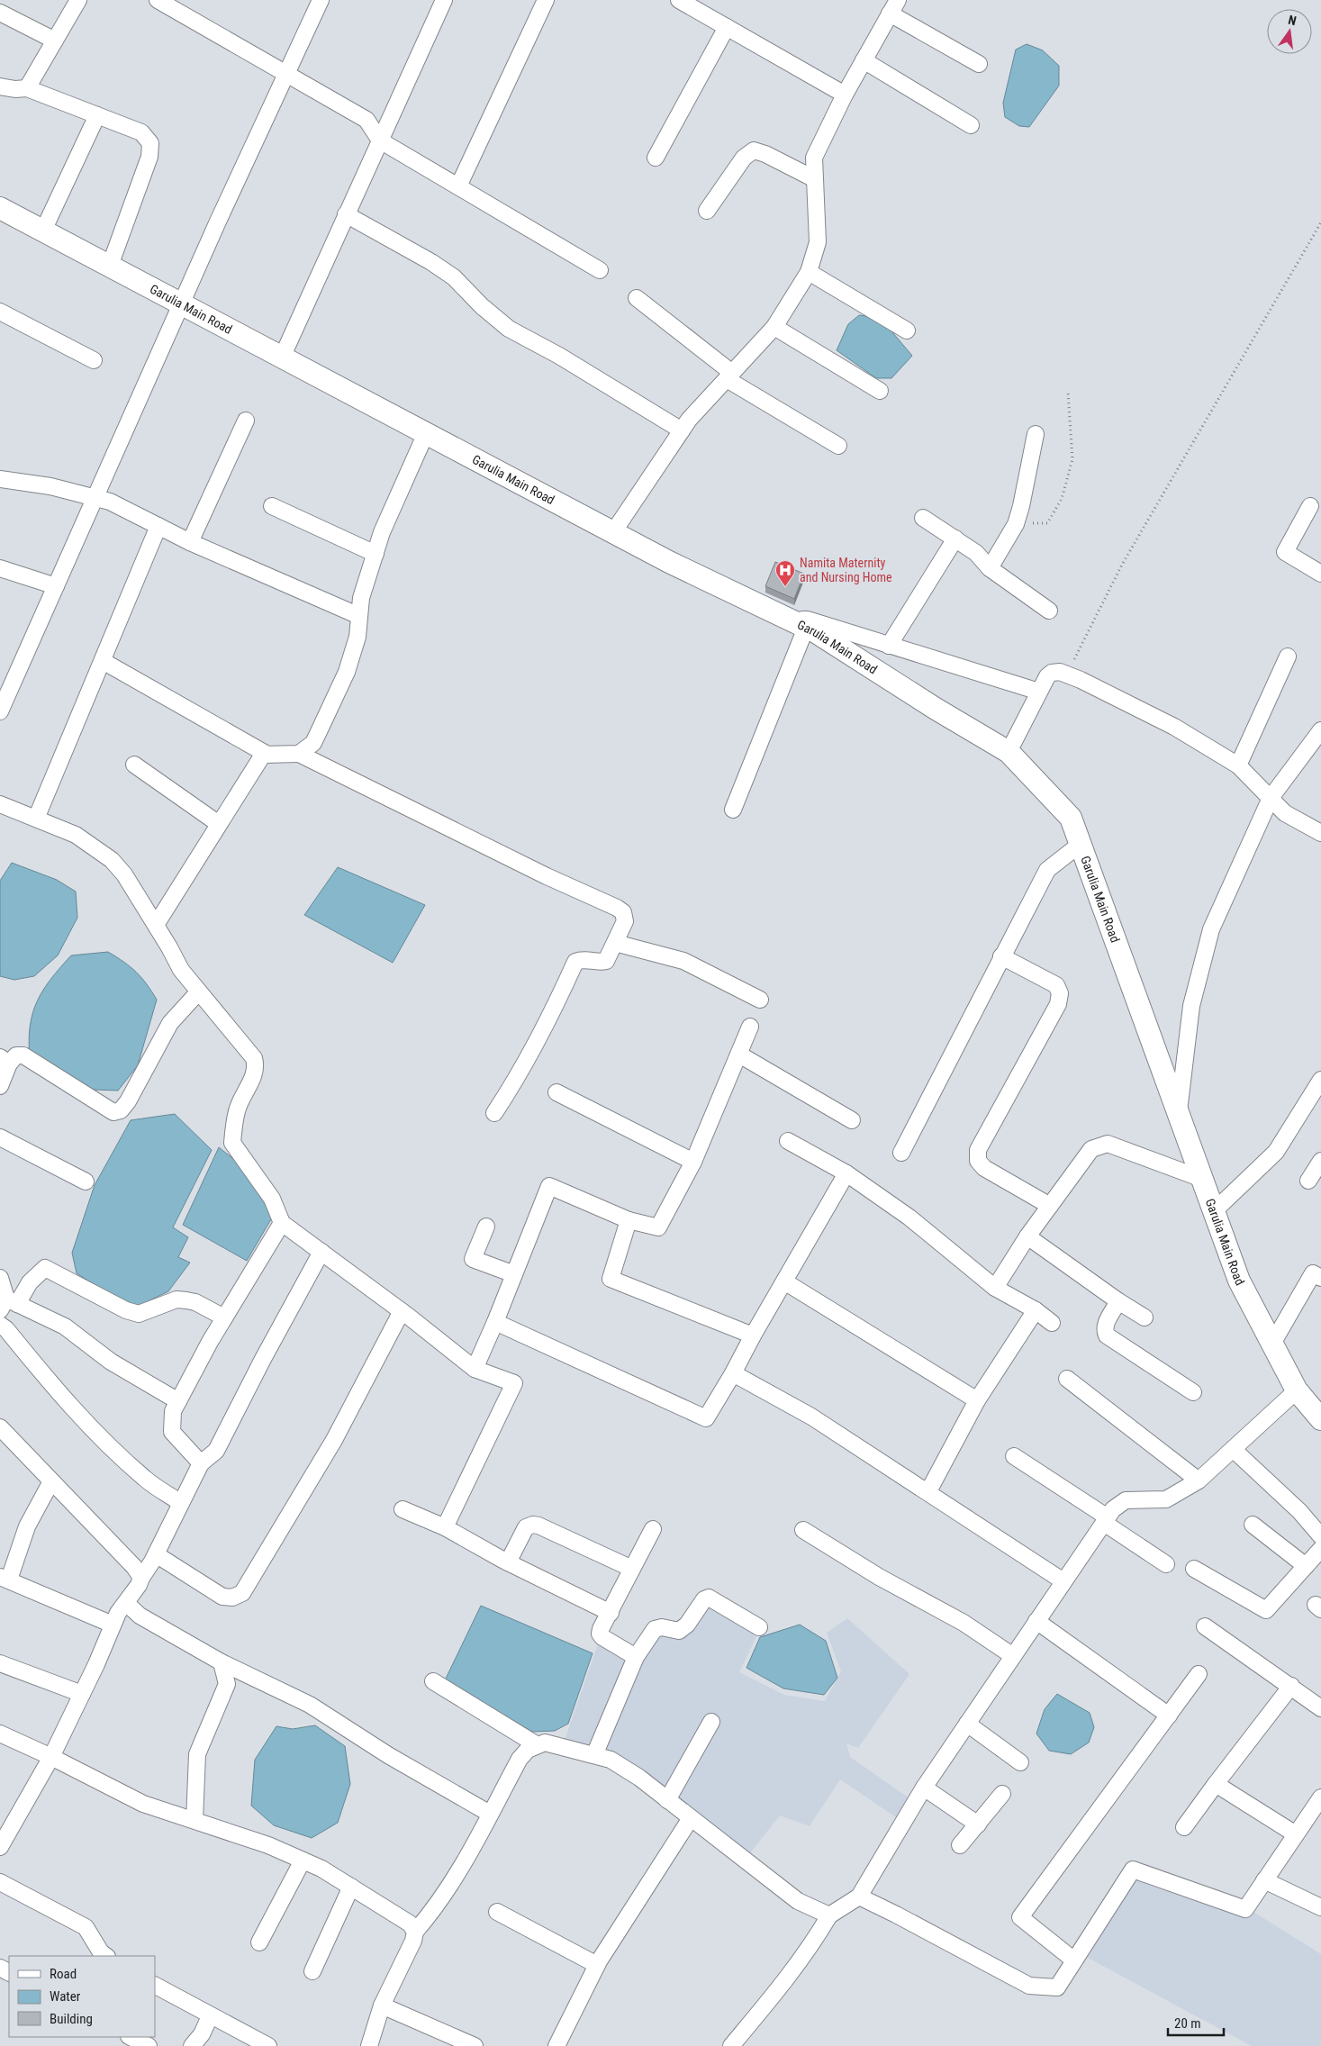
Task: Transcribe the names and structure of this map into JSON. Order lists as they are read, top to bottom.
{
  "streets": {
    "street": ["Garulia Main Road"]
  },
  "places": {
    "hospital": ["Namita Maternity and Nursing Home"]
  },
  "legend": ["Road", "Water", "Building"],
  "scale_bar": "20 m",
  "north": "top"
}
